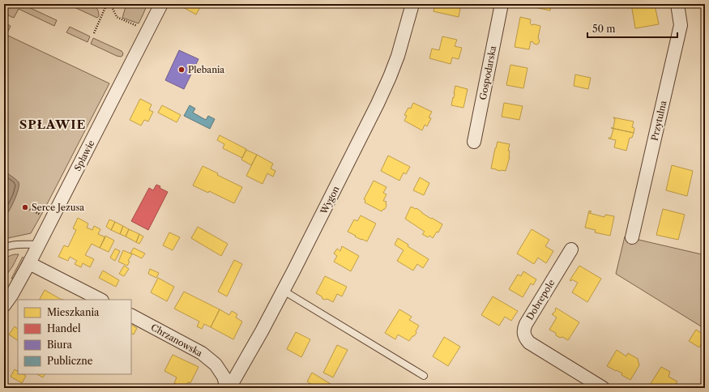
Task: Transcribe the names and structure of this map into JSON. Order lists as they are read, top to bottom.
{
  "streets": {
    "street": [
      "Gospodarska",
      "Przytulna",
      "Spławie",
      "Wygon",
      "Dobrepole",
      "Chrzanowska"
    ]
  },
  "districts": ["SPŁAWIE"],
  "places": ["Plebania", "Serce Jezusa"],
  "legend": [
    "Mieszkania",
    "Handel",
    "Biura",
    "Publiczne"
  ],
  "scale_bar": "50 m"
}
